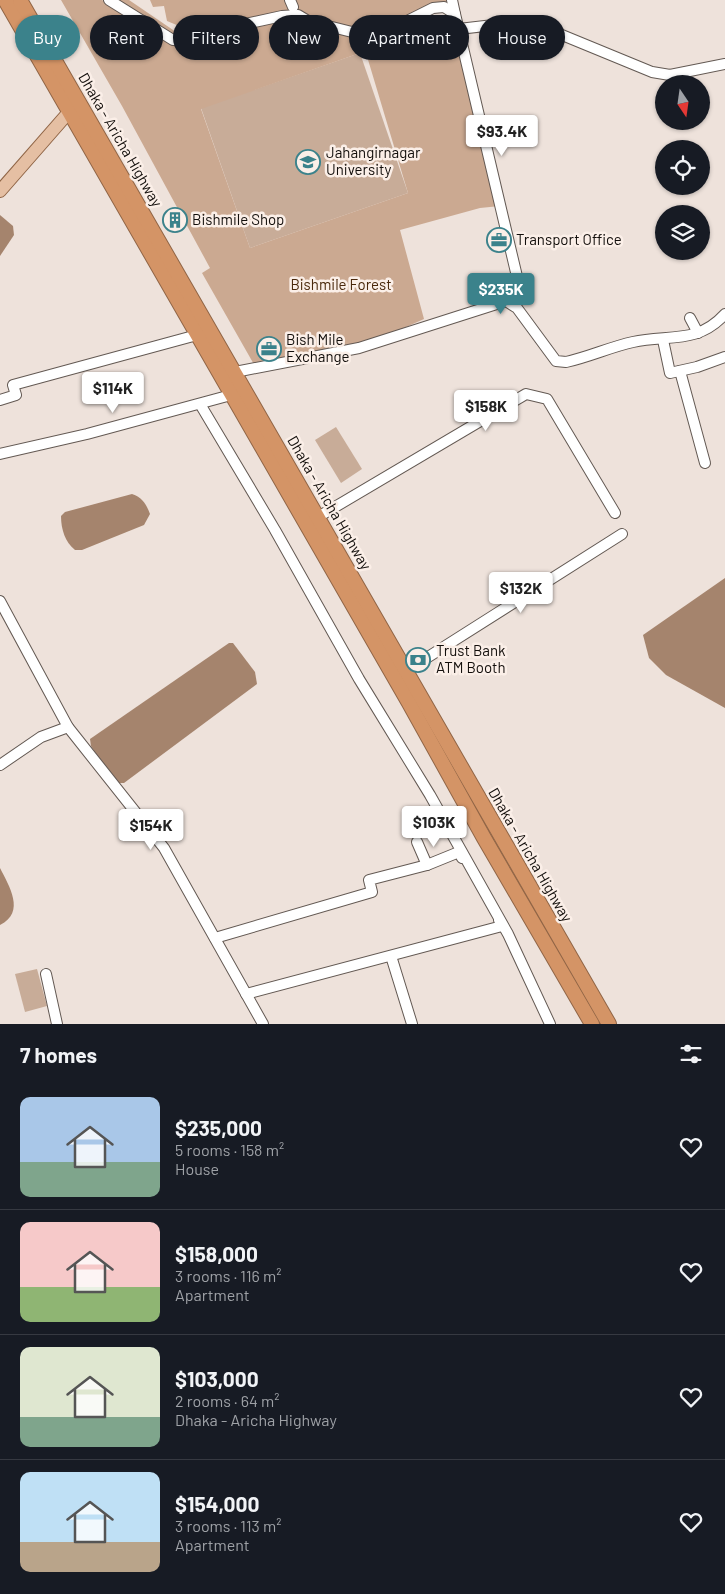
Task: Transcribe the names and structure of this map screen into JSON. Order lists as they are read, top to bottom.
{
  "streets": {
    "highway": ["Dhaka - Aricha Highway"]
  },
  "parks": ["Bishmile Forest"],
  "places": {
    "school or university": ["Jahangirnagar University"],
    "building": ["Bishmile Shop"],
    "office": ["Transport Office", "Bish Mile Exchange"],
    "bank": ["Trust Bank ATM Booth"]
  },
  "north": "bottom",
  "page": {
    "chip": [
      "Buy",
      "Rent",
      "Filters",
      "New",
      "Apartment",
      "House"
    ],
    "price": [
      "$93.4K",
      "$235K",
      "$114K",
      "$158K",
      "$132K",
      "$103K",
      "$154K"
    ],
    "heading": "7 homes",
    "list": [
      {
        "name": "$235,000",
        "note": "5 rooms · 158 m² · House"
      },
      {
        "name": "$158,000",
        "note": "3 rooms · 116 m² · Apartment"
      },
      {
        "name": "$103,000",
        "note": "2 rooms · 64 m² · Dhaka - Aricha Highway"
      },
      {
        "name": "$154,000",
        "note": "3 rooms · 113 m² · Apartment"
      }
    ]
  }
}
